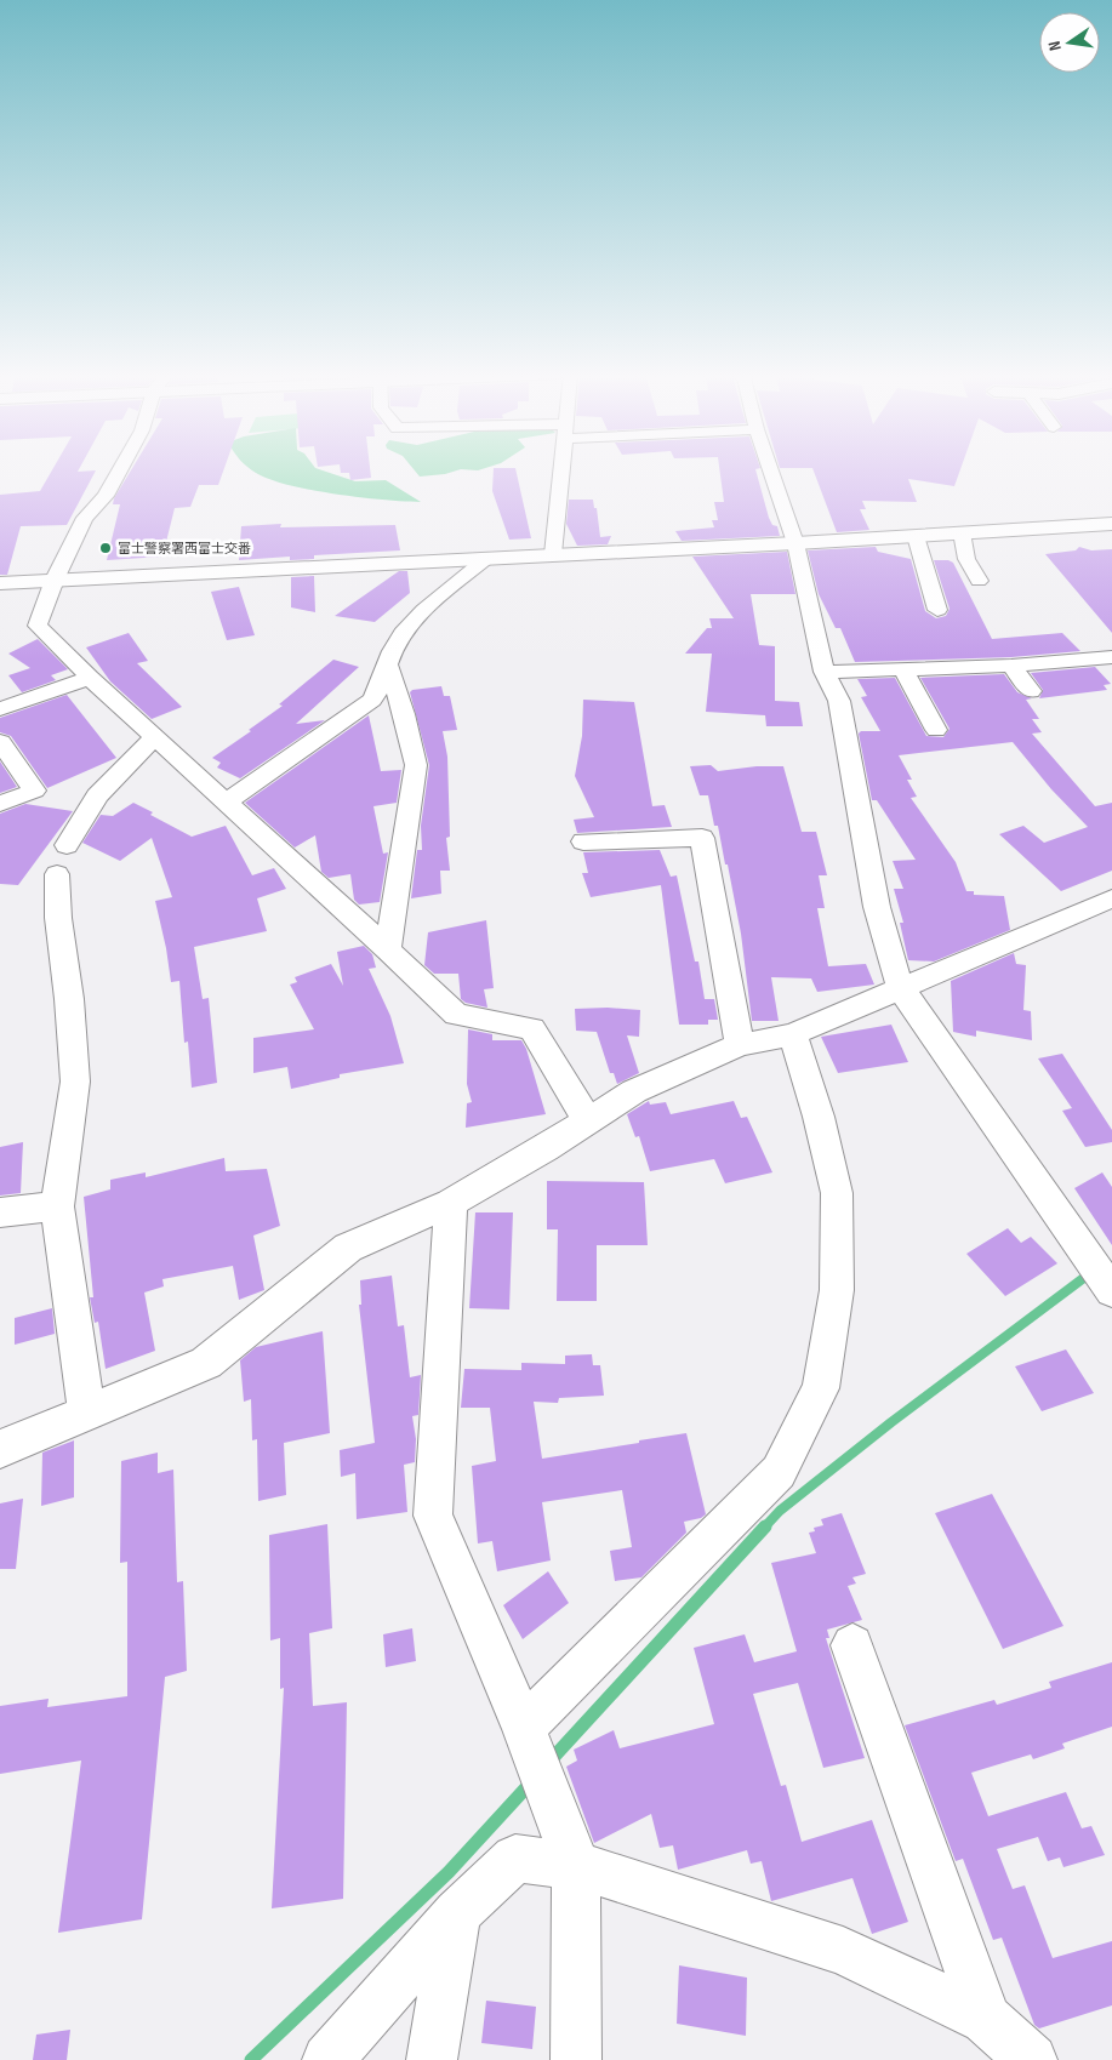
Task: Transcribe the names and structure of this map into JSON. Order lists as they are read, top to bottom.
{
  "places": ["富士警察署西富士交番"],
  "north": "left"
}
